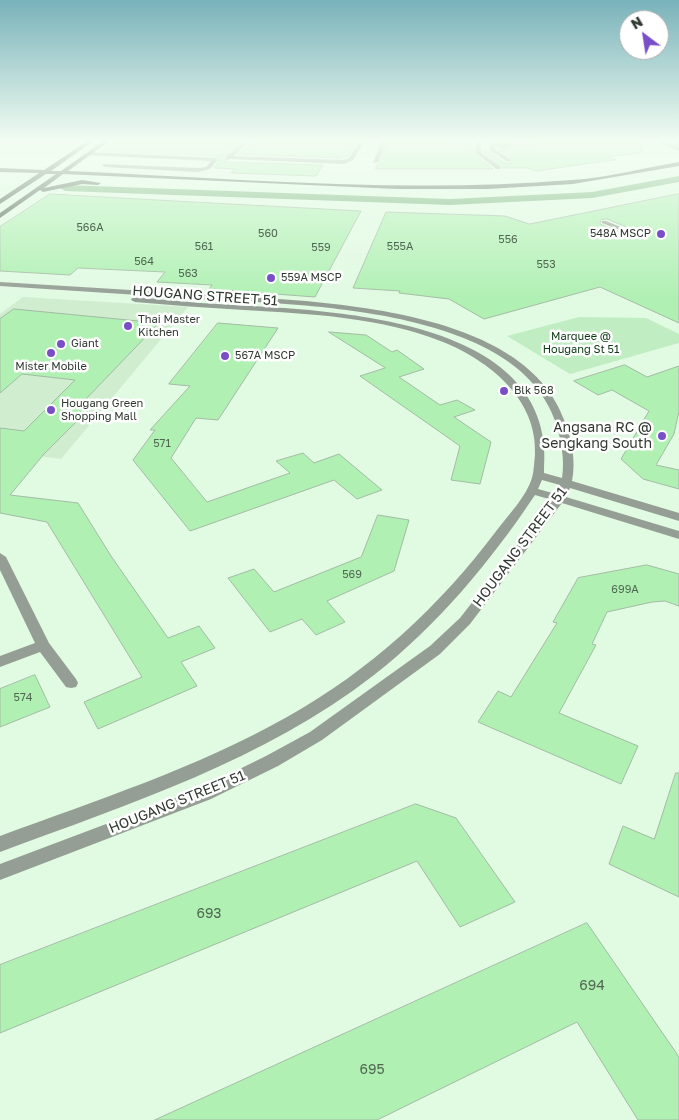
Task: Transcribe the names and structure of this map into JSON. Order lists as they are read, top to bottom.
{
  "streets": {
    "street": ["HOUGANG STREET 51"]
  },
  "parks": ["Marquee @ Hougang St 51"],
  "places": [
    "548A MSCP",
    "559A MSCP",
    "Thai Master Kitchen",
    "Giant",
    "Mister Mobile",
    "567A MSCP",
    "Blk 568",
    "Hougang Green Shopping Mall",
    "Angsana RC @ Sengkang South"
  ],
  "house_numbers": [
    "566A",
    "560",
    "556",
    "561",
    "555A",
    "559",
    "564",
    "553",
    "563",
    "571",
    "569",
    "699A",
    "574",
    "693",
    "694",
    "695"
  ],
  "north": "top left"
}
